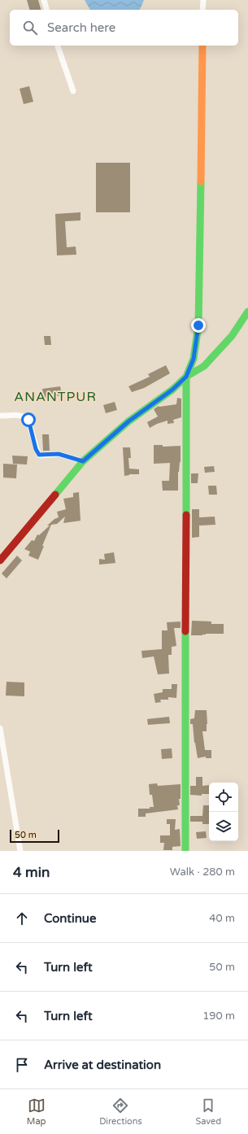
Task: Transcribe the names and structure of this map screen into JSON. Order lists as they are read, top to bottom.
{
  "districts": ["ANANTPUR"],
  "scale_bar": "50 m",
  "page": {
    "search": "Search here",
    "scale": "50 m",
    "heading": ["4 min", "Walk · 280 m"],
    "list": [
      ["Continue", "40 m"],
      ["Turn left", "50 m"],
      ["Turn left", "190 m"],
      "Arrive at destination"
    ],
    "nav": ["Map", "Directions", "Saved"]
  }
}
